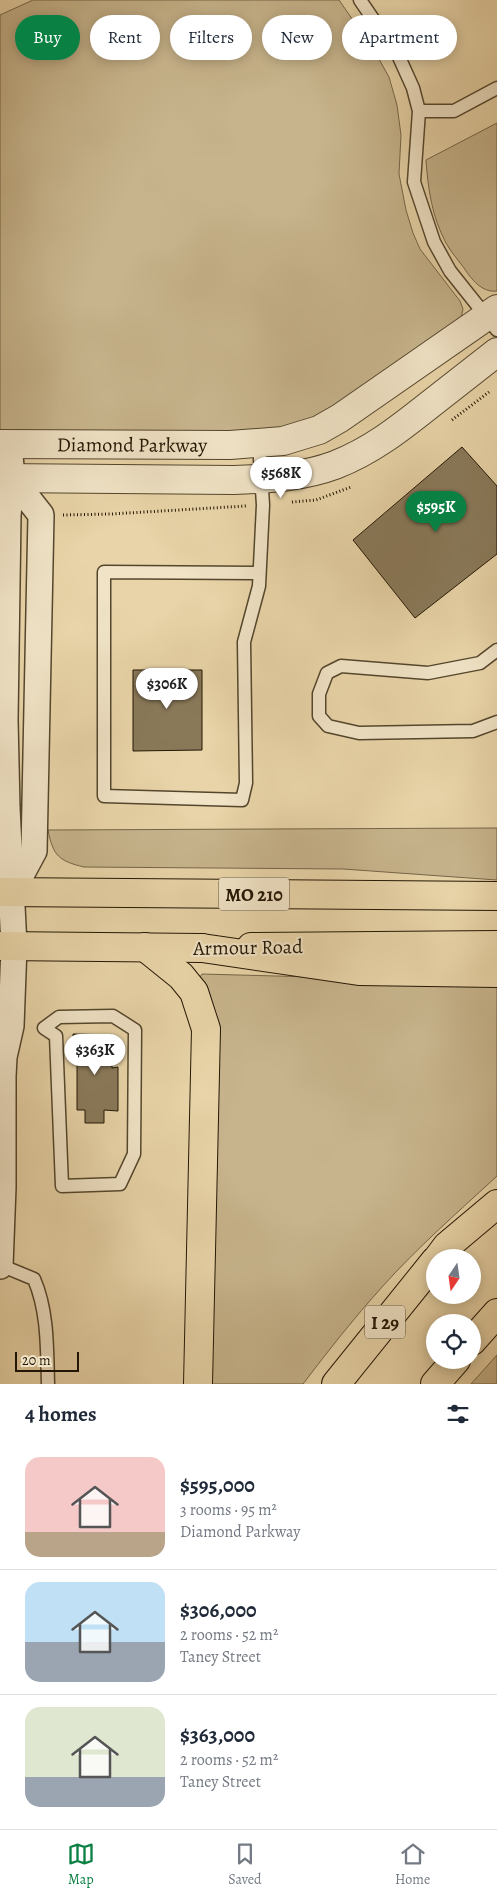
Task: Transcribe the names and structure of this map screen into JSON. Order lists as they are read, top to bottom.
{
  "streets": {
    "main road": ["MO 210", "Armour Road", "I 29"],
    "street": ["Diamond Parkway"]
  },
  "scale_bar": "20 m",
  "north": "bottom",
  "page": {
    "chip": [
      "Buy",
      "Rent",
      "Filters",
      "New",
      "Apartment"
    ],
    "price": [
      "$568K",
      "$595K",
      "$306K",
      "$363K"
    ],
    "scale": "20 m",
    "heading": "4 homes",
    "list": [
      {
        "name": "$595,000",
        "note": "3 rooms · 95 m² · Diamond Parkway"
      },
      {
        "name": "$306,000",
        "note": "2 rooms · 52 m² · Taney Street"
      },
      {
        "name": "$363,000",
        "note": "2 rooms · 52 m² · Taney Street"
      }
    ],
    "tabs": ["Map", "Saved", "Home"]
  }
}
